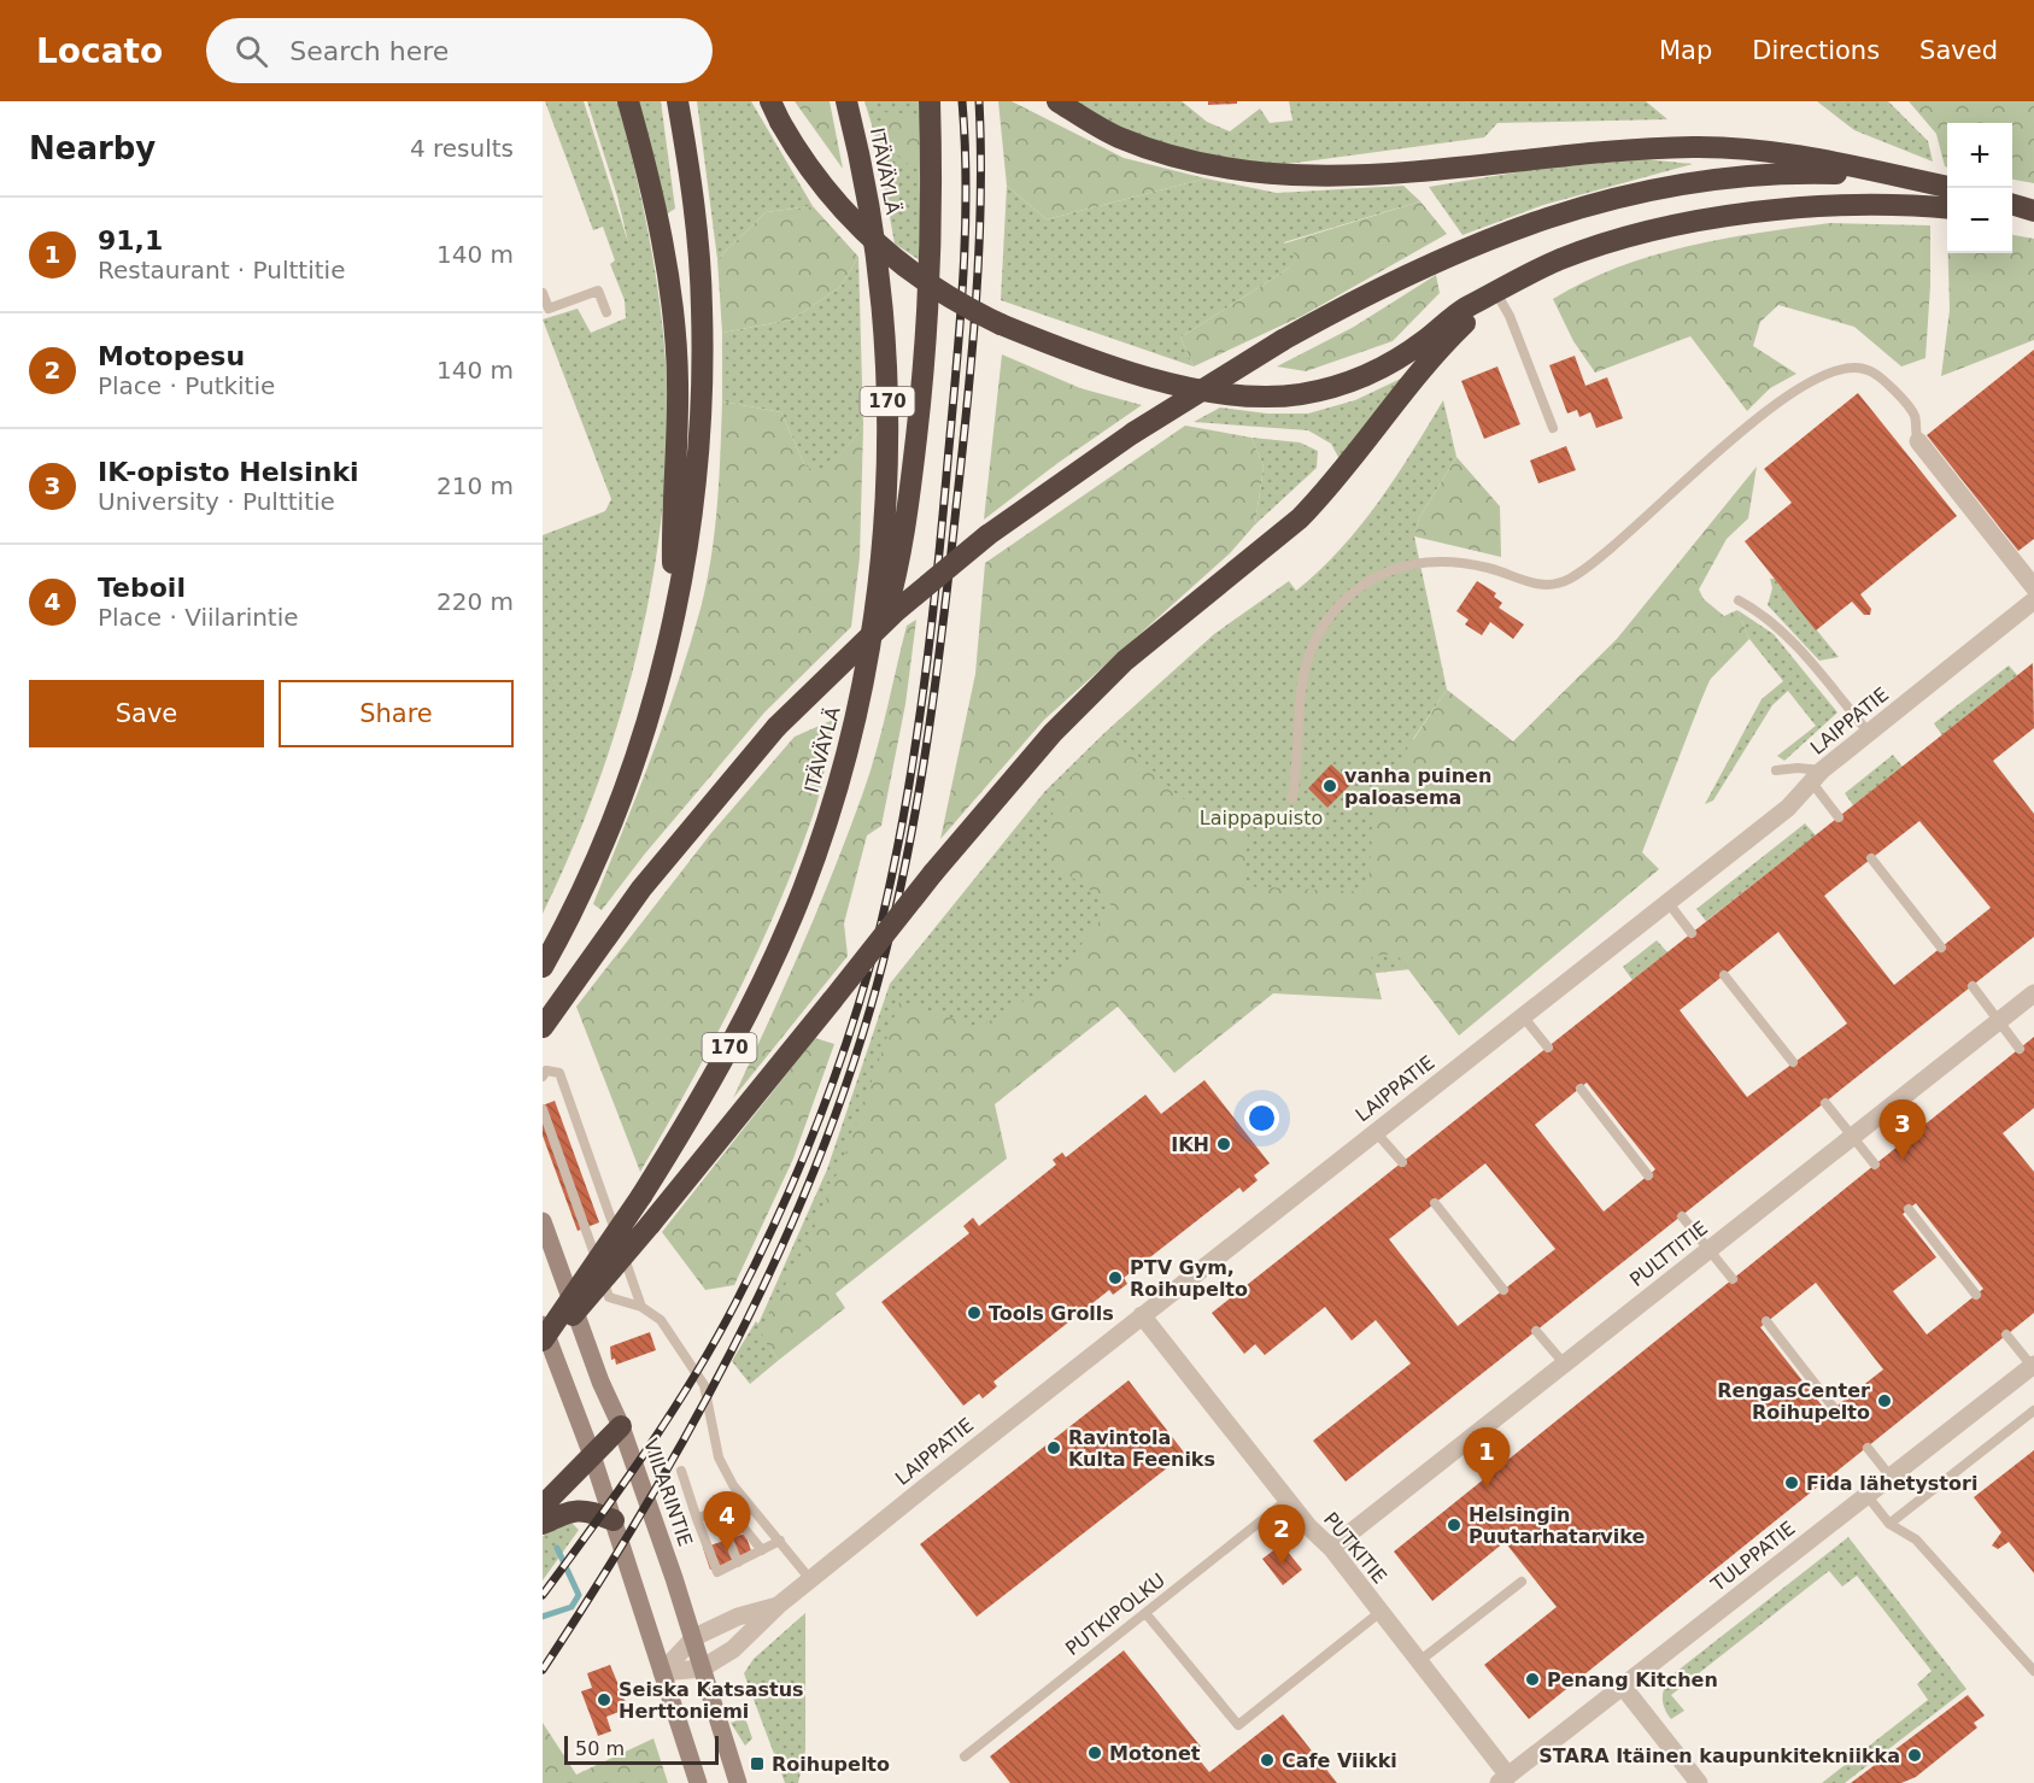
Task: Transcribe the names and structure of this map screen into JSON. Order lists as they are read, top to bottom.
{
  "streets": {
    "highway": ["ITÄVÄYLÄ", "170"],
    "main road": ["VIILARINTIE"],
    "street": [
      "LAIPPATIE",
      "PULTTITIE",
      "PUTKITIE",
      "TULPPATIE"
    ],
    "lane": ["PUTKIPOLKU"]
  },
  "crossings": [
    ["LAIPPATIE", "VIILARINTIE"],
    ["LAIPPATIE", "PUTKITIE"],
    ["PULTTITIE", "PUTKITIE"],
    ["PUTKITIE", "TULPPATIE"],
    ["PUTKITIE", "PUTKIPOLKU"]
  ],
  "parks": ["Laippapuisto"],
  "places": {
    "other": [
      "vanha puinen paloasema",
      "IKH",
      "PTV Gym, Roihupelto",
      "Tools Grolls",
      "RengasCenter Roihupelto",
      "Ravintola Kulta Feeniks",
      "Fida lähetystori",
      "Helsingin Puutarhatarvike",
      "Penang Kitchen",
      "Seiska Katsastus Herttoniemi",
      "Motonet",
      "STARA Itäinen kaupunkitekniikka",
      "Cafe Viikki"
    ],
    "transit": ["Roihupelto"]
  },
  "scale_bar": "50 m",
  "page": {
    "header": "Locato",
    "search": "Search here",
    "nav": ["Map", "Directions", "Saved"],
    "heading": ["Nearby", "4 results"],
    "map_buttons": ["+", "−"],
    "list": [
      {
        "mark": "1",
        "name": "91,1",
        "note": "Restaurant · Pulttitie",
        "value": "140 m"
      },
      {
        "mark": "2",
        "name": "Motopesu",
        "note": "Place · Putkitie",
        "value": "140 m"
      },
      {
        "mark": "3",
        "name": "IK-opisto Helsinki",
        "note": "University · Pulttitie",
        "value": "210 m"
      },
      {
        "mark": "4",
        "name": "Teboil",
        "note": "Place · Viilarintie",
        "value": "220 m"
      }
    ],
    "buttons": ["Save", "Share"],
    "pins": [
      "3",
      "1",
      "4",
      "2"
    ],
    "scale": "50 m"
  }
}
